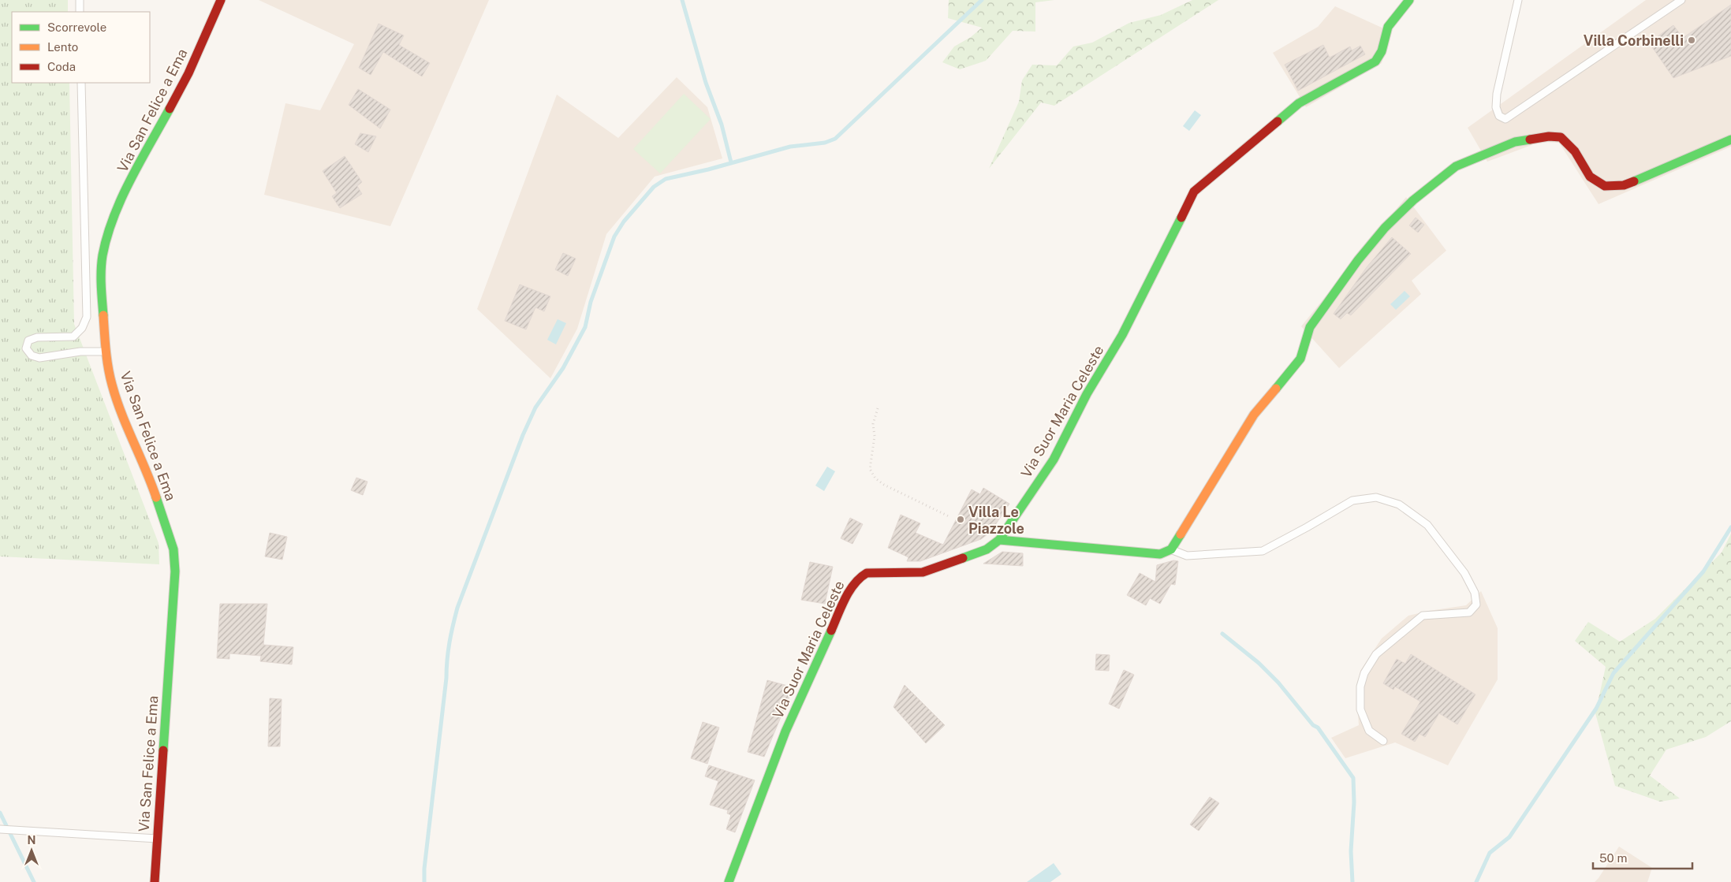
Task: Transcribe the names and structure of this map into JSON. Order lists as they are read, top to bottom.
{
  "streets": {
    "street": ["Via San Felice a Ema", "Via Suor Maria Celeste"]
  },
  "places": ["Villa Corbinelli", "Villa Le Piazzole"],
  "legend": ["Scorrevole", "Lento", "Coda"],
  "scale_bar": "50 m",
  "north": "top"
}
